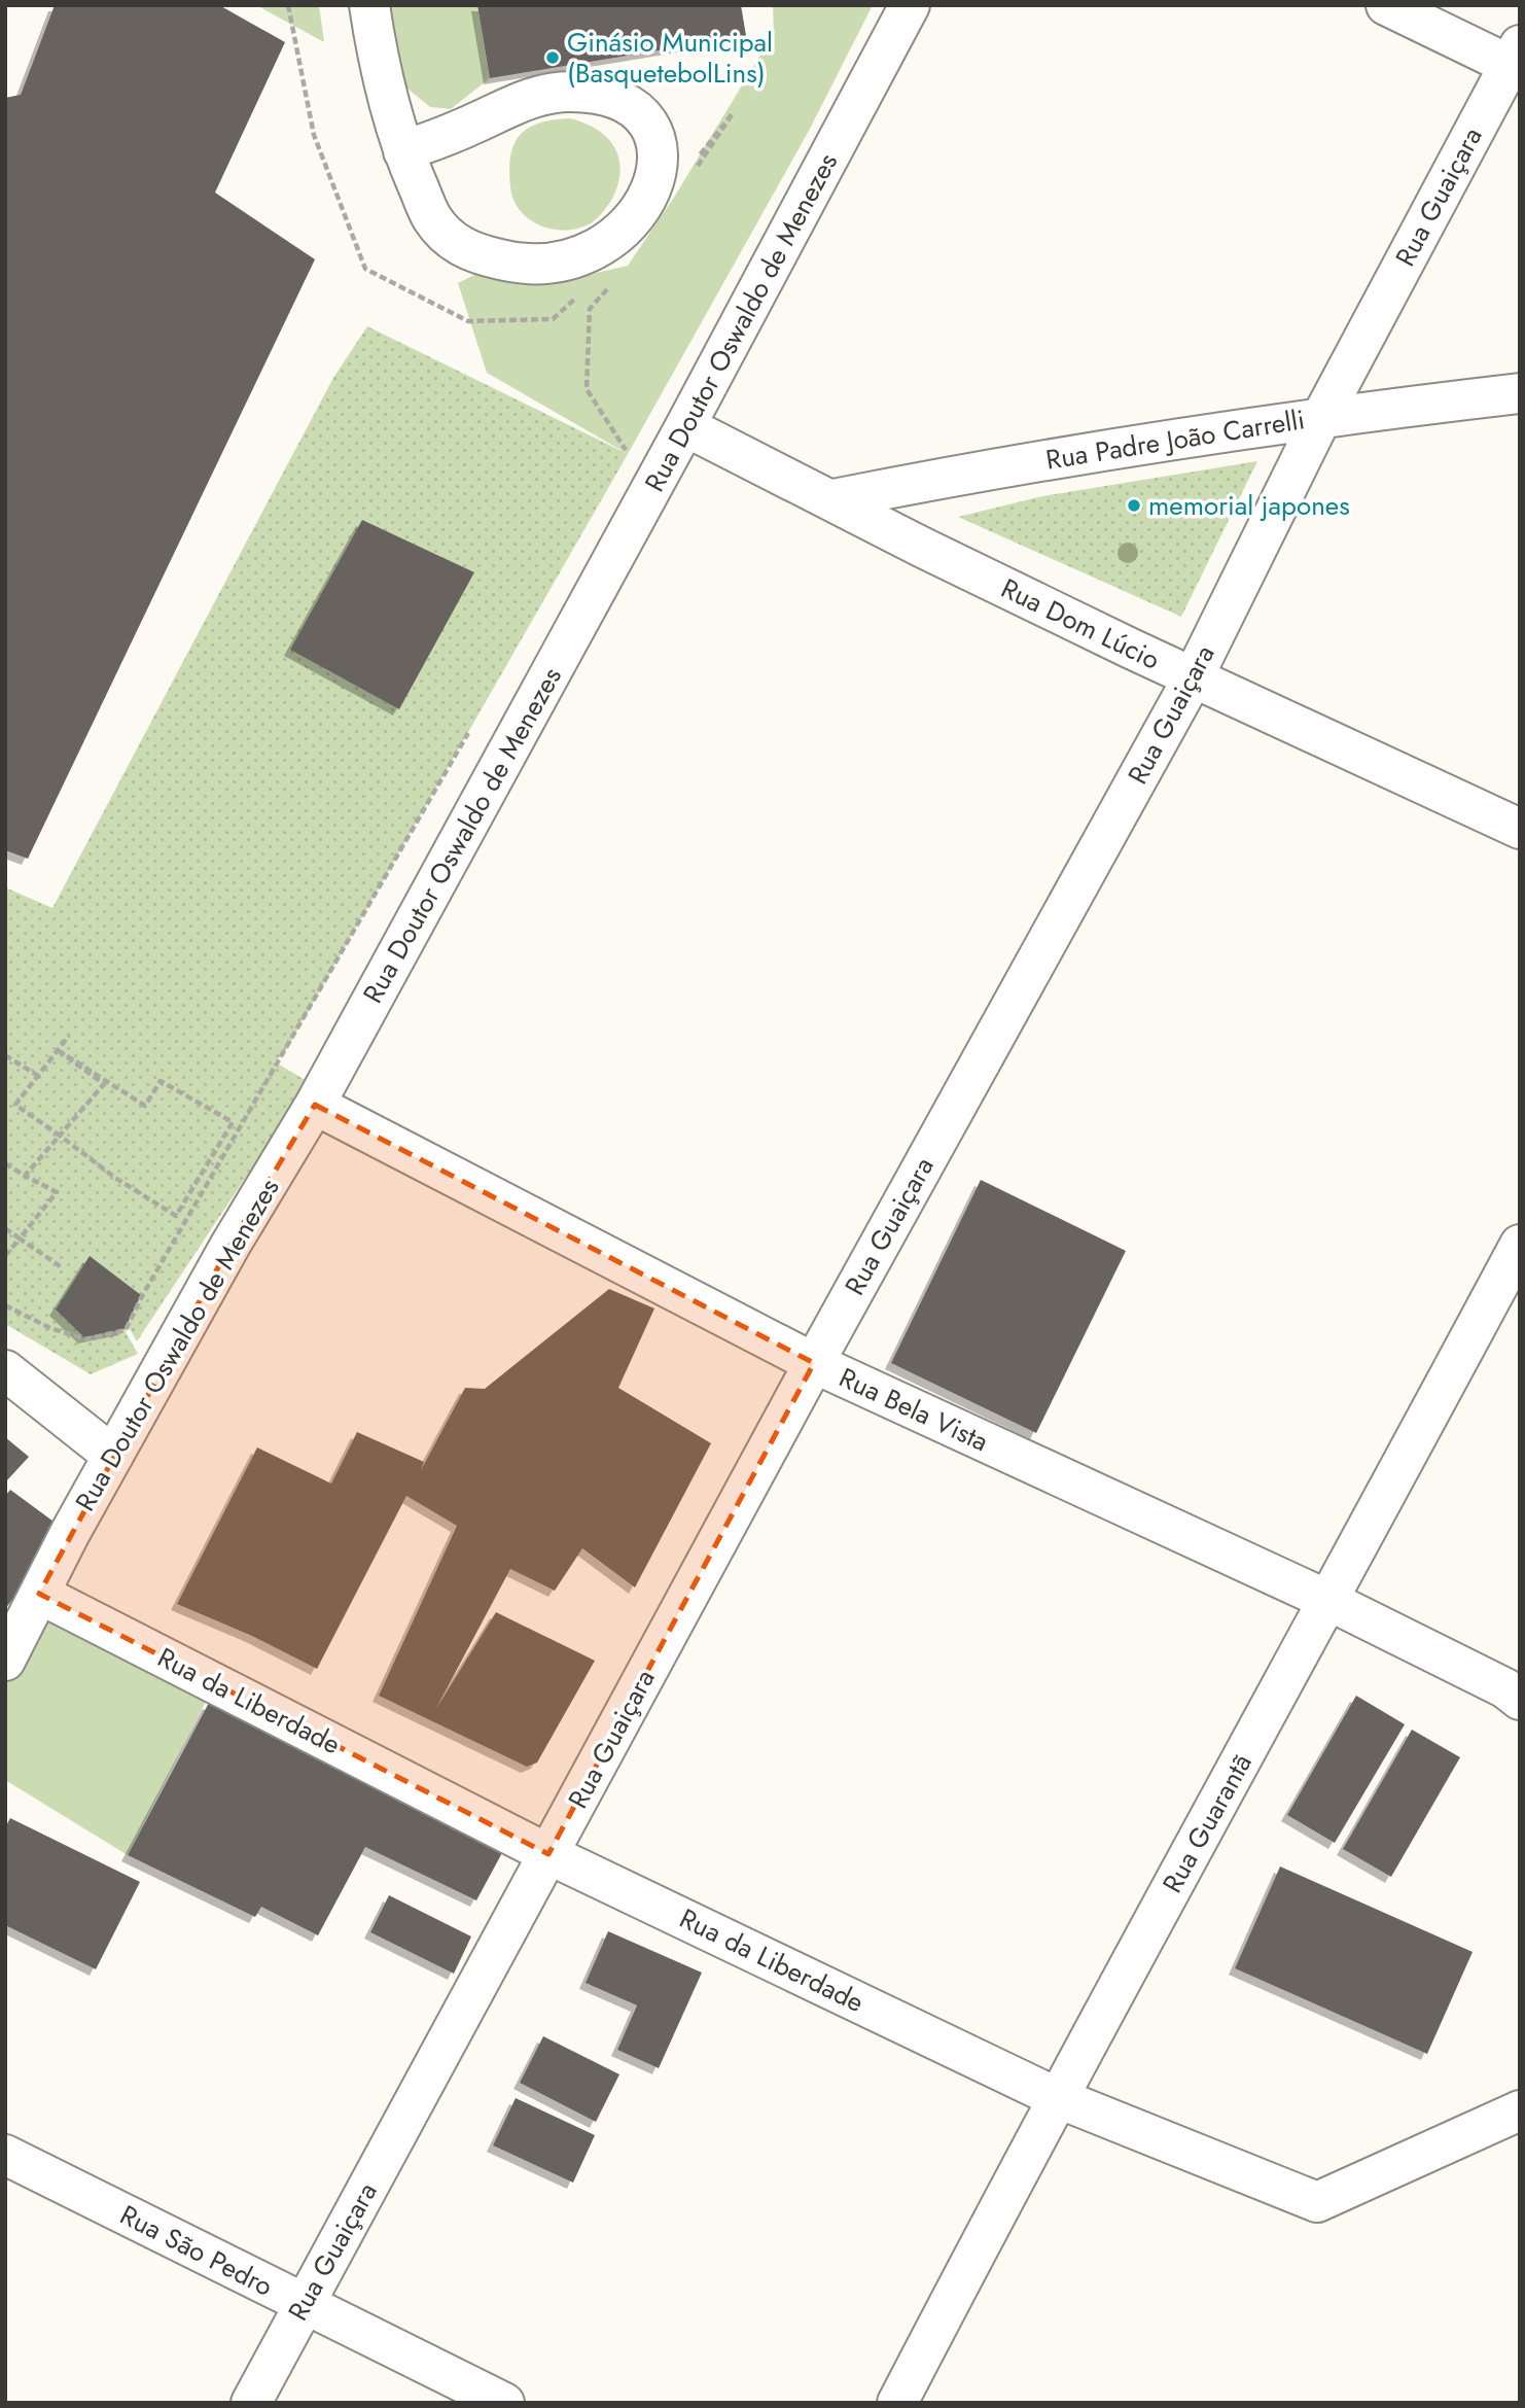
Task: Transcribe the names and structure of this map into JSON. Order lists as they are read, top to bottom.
{
  "streets": {
    "street": [
      "Rua Guaiçara",
      "Rua Doutor Oswaldo de Menezes",
      "Rua Padre João Carrelli",
      "Rua Dom Lúcio",
      "Rua Bela Vista",
      "Rua da Liberdade",
      "Rua Guarantã",
      "Rua São Pedro"
    ]
  },
  "crossings": [
    ["Rua Guaiçara", "Rua Padre João Carrelli"],
    ["Rua Guaiçara", "Rua Dom Lúcio"],
    ["Rua Guaiçara", "Rua Bela Vista"],
    ["Rua Guaiçara", "Rua da Liberdade"],
    ["Rua Guaiçara", "Rua São Pedro"],
    ["Rua Doutor Oswaldo de Menezes", "Rua Dom Lúcio"],
    ["Rua Doutor Oswaldo de Menezes", "Rua Bela Vista"],
    ["Rua Doutor Oswaldo de Menezes", "Rua da Liberdade"],
    ["Rua Padre João Carrelli", "Rua Dom Lúcio"],
    ["Rua Bela Vista", "Rua Guarantã"],
    ["Rua da Liberdade", "Rua Guarantã"]
  ],
  "places": ["Ginásio Municipal (BasquetebolLins)", "memorial japones"]
}
